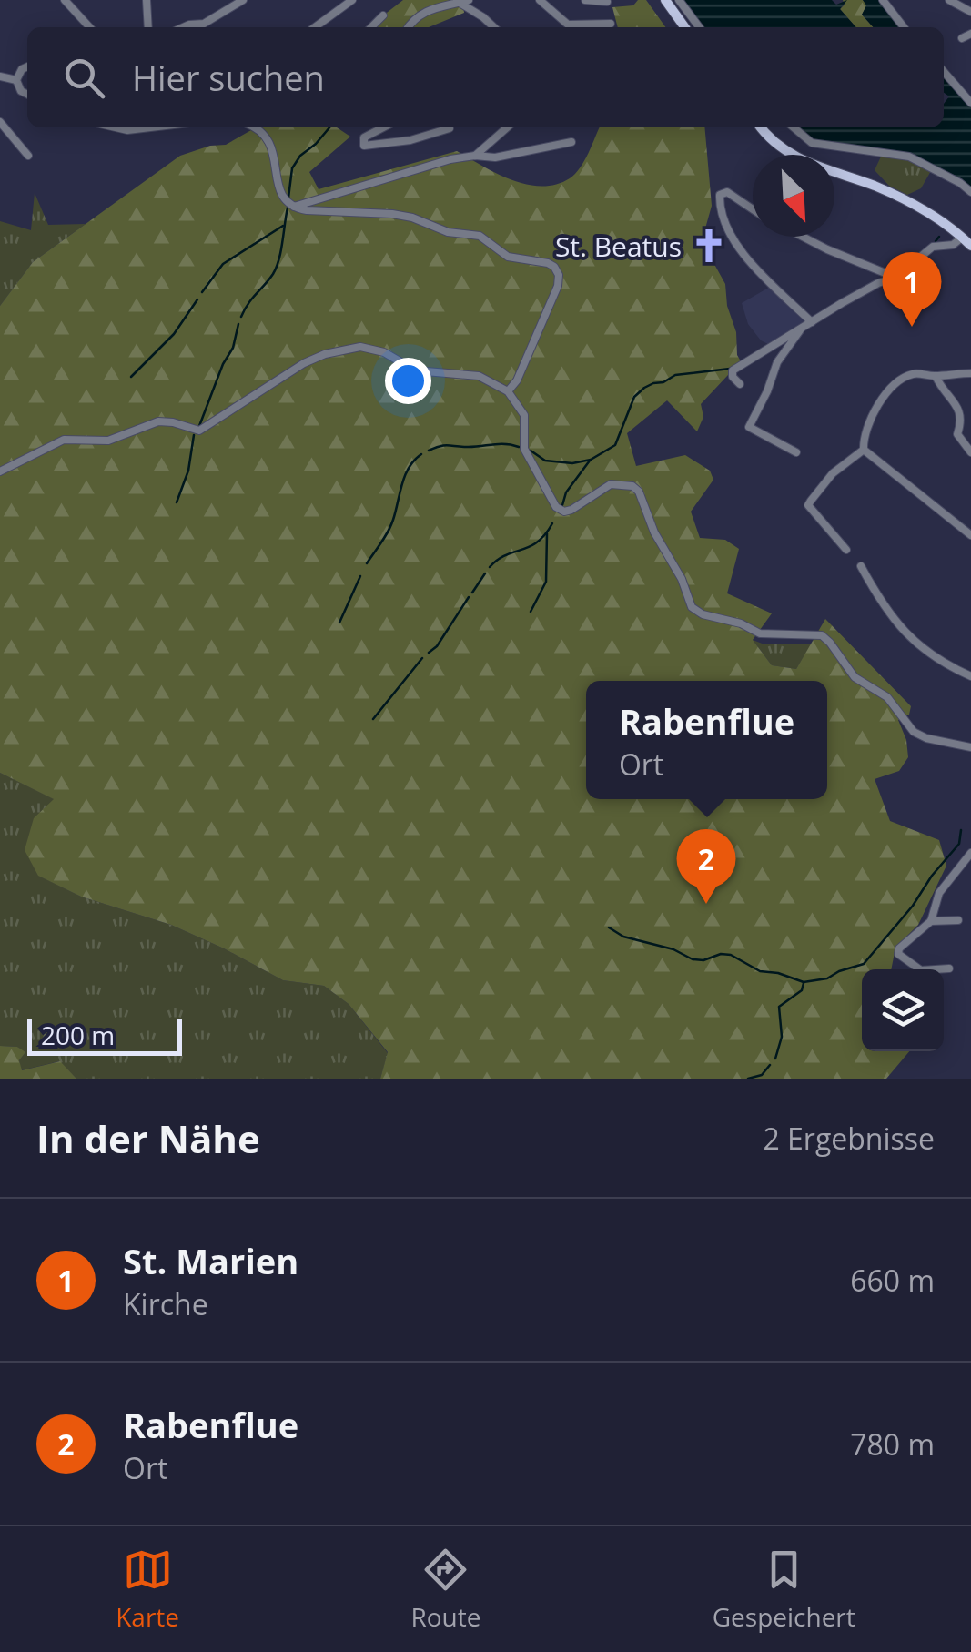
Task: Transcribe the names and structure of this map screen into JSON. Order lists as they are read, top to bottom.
{
  "places": {
    "church": ["St. Beatus"]
  },
  "scale_bar": "200 m",
  "north": "bottom right",
  "page": {
    "search": "Hier suchen",
    "pins": ["1", "2"],
    "popup": ["Rabenflue", "Ort"],
    "scale": "200 m",
    "heading": ["In der Nähe", "2 Ergebnisse"],
    "list": [
      {
        "mark": "1",
        "name": "St. Marien",
        "note": "Kirche",
        "value": "660 m"
      },
      {
        "mark": "2",
        "name": "Rabenflue",
        "note": "Ort",
        "value": "780 m"
      }
    ],
    "nav": ["Karte", "Route", "Gespeichert"]
  }
}
